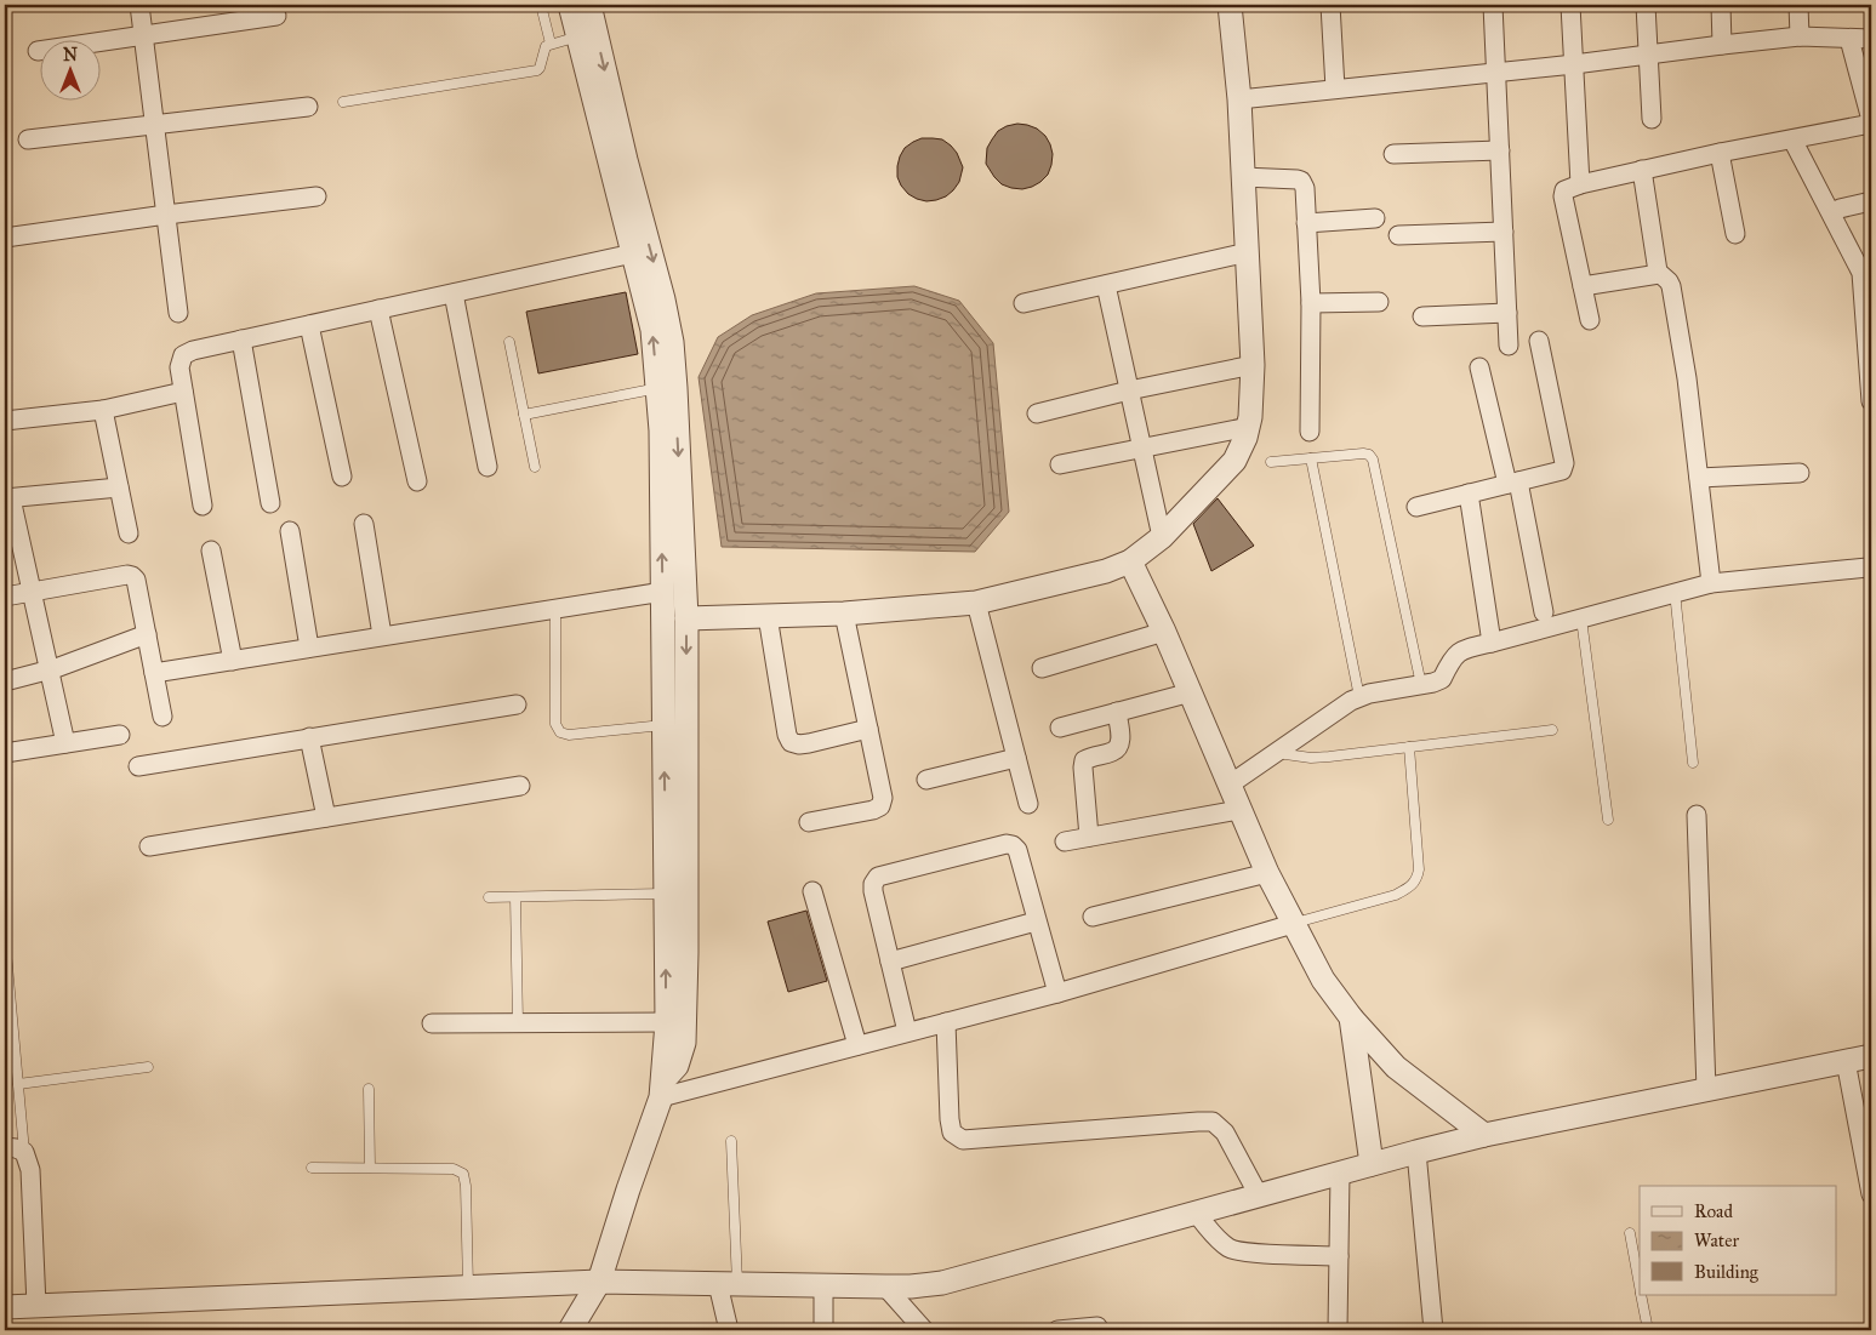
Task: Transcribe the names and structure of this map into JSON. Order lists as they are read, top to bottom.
{
  "legend": ["Road", "Water", "Building"],
  "north": "top"
}
